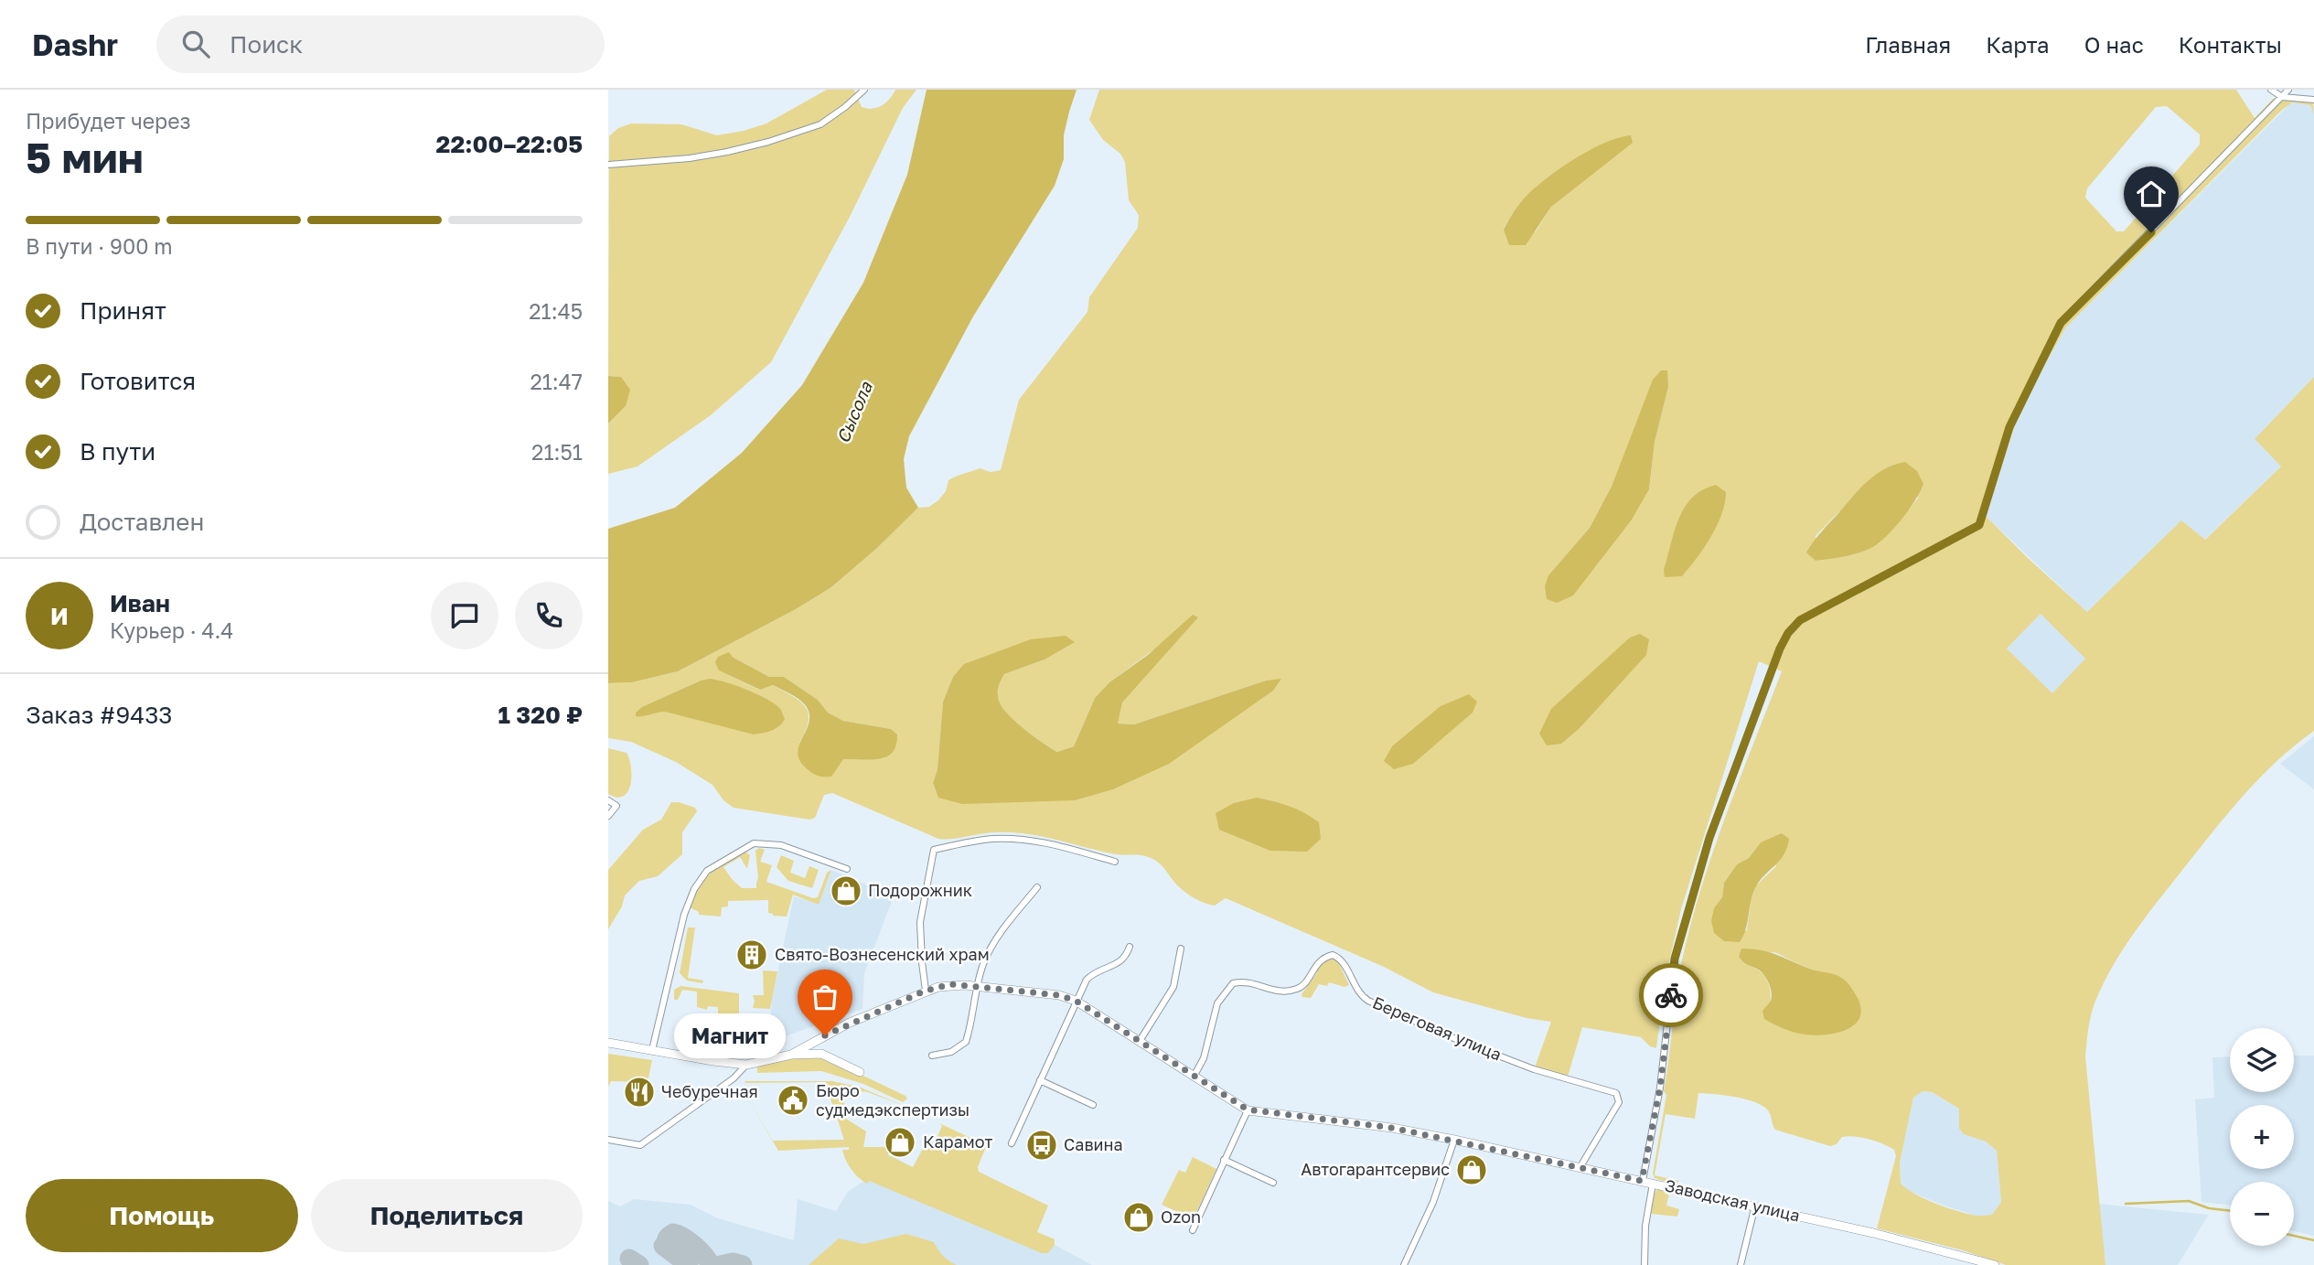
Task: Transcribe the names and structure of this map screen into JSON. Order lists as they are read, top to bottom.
{
  "streets": {
    "street": ["Береговая улица", "Заводская улица"]
  },
  "crossings": [
    ["Береговая улица", "Заводская улица"]
  ],
  "water": ["Сысола"],
  "places": {
    "shop": [
      "Подорожник",
      "Карамот",
      "Автогарантсервис",
      "Ozon"
    ],
    "building": ["Свято-Вознесенский храм"],
    "other": ["Магнит"],
    "restaurant": ["Чебуречная"],
    "public building": ["Бюро судмедэкспертизы"],
    "bus stop": ["Савина"]
  },
  "page": {
    "header": "Dashr",
    "search": "Поиск",
    "nav": [
      "Главная",
      "Карта",
      "О нас",
      "Контакты"
    ],
    "heading": ["5 мин", "Прибудет через", "22:00–22:05"],
    "panel": [
      "Иван",
      "Курьер · 4.4",
      "Заказ #9433",
      "1 320 ₽"
    ],
    "bar": "В пути · 900 m",
    "list": [
      ["Принят", "21:45"],
      ["Готовится", "21:47"],
      ["В пути", "21:51"],
      "Доставлен"
    ],
    "round": "И",
    "bubble": "Магнит",
    "map_buttons": ["+", "−"],
    "buttons": ["Помощь", "Поделиться"]
  }
}
